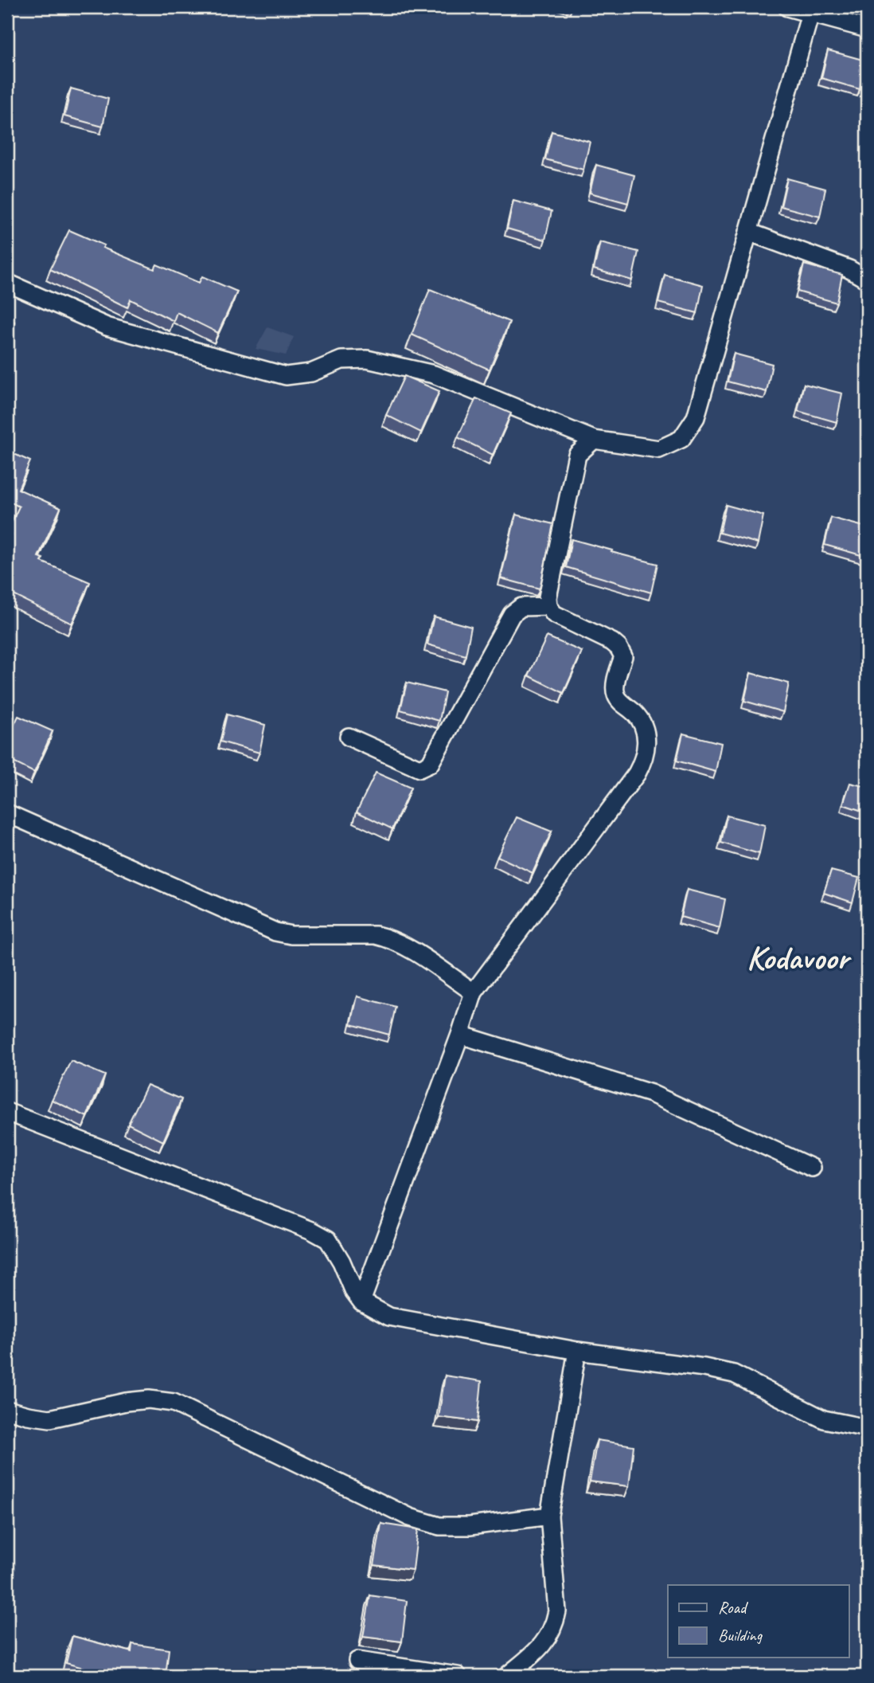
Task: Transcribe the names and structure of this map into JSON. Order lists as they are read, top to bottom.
{
  "districts": ["Kodavoor"],
  "legend": ["Road", "Building"]
}
